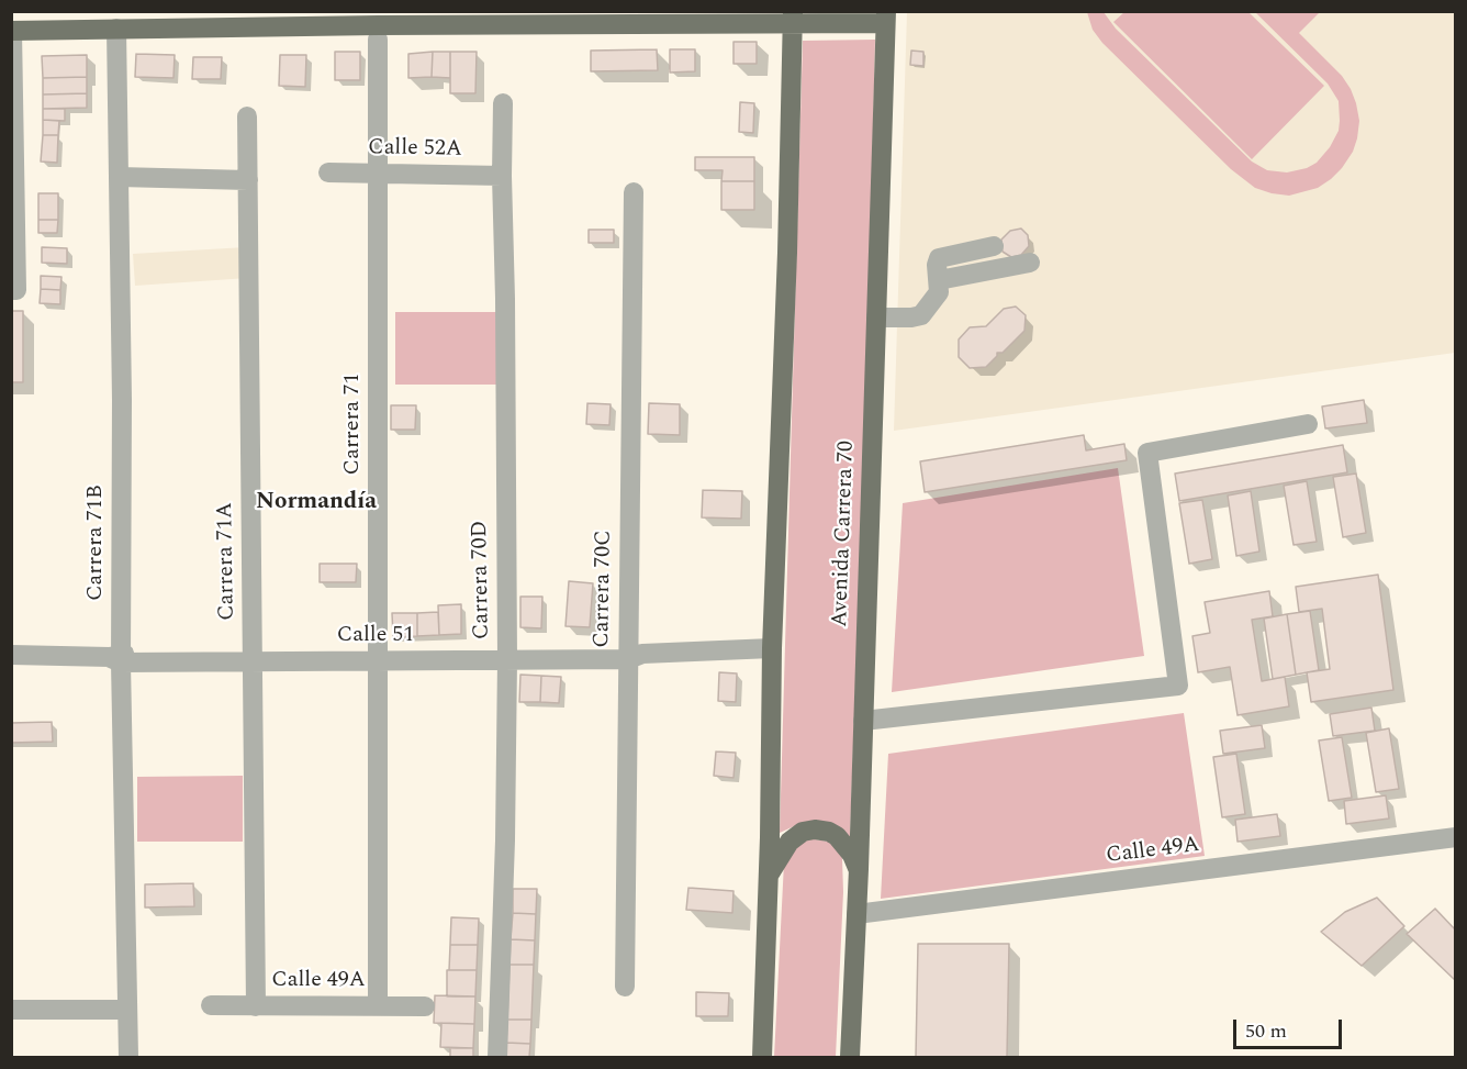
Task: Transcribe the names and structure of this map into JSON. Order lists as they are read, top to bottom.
{
  "streets": {
    "main road": ["Avenida Carrera 70"],
    "street": [
      "Calle 52A",
      "Carrera 71",
      "Carrera 71B",
      "Carrera 71A",
      "Carrera 70D",
      "Carrera 70C",
      "Calle 51",
      "Calle 49A"
    ]
  },
  "crossings": [
    ["Calle 52A", "Carrera 71"],
    ["Calle 52A", "Carrera 70D"],
    ["Carrera 71", "Calle 51"],
    ["Carrera 71", "Calle 49A"],
    ["Avenida Carrera 70", "Calle 49A"],
    ["Carrera 71B", "Calle 51"],
    ["Carrera 71A", "Calle 51"],
    ["Carrera 71A", "Calle 49A"],
    ["Carrera 70D", "Calle 51"],
    ["Carrera 70C", "Calle 51"]
  ],
  "districts": ["Normandía"],
  "scale_bar": "50 m"
}
